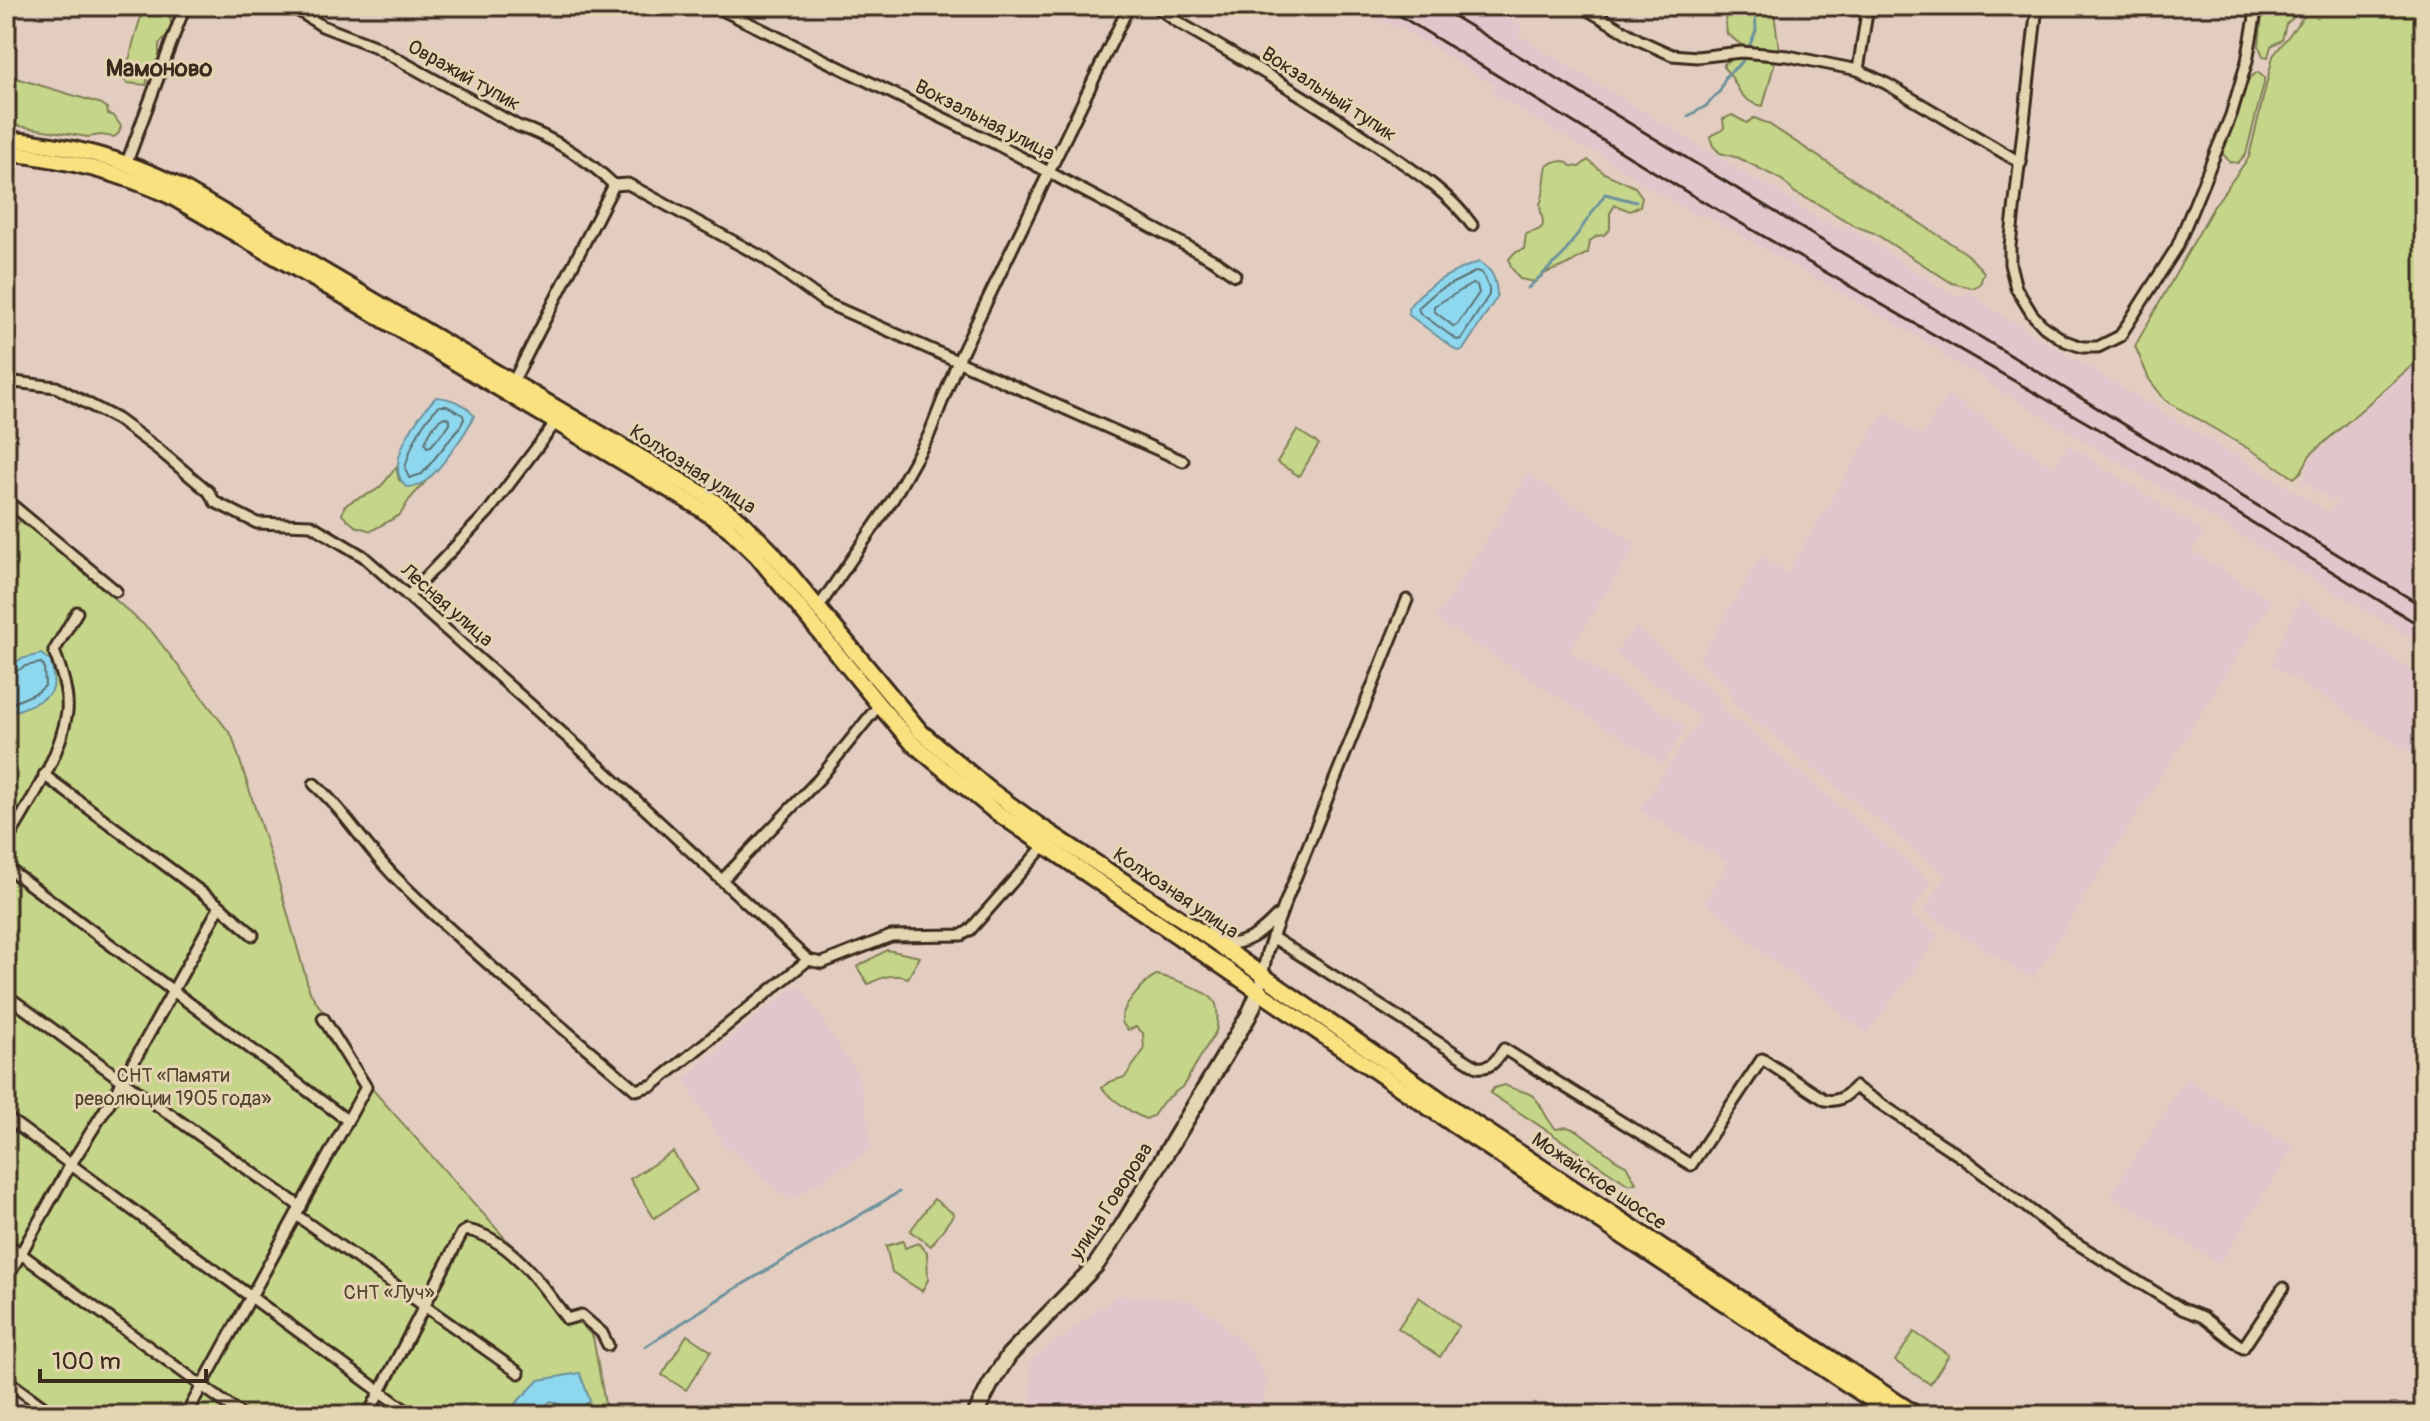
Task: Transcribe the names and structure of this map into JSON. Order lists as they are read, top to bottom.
{
  "streets": {
    "main road": ["Колхозная улица", "Можайское шоссе", "улица Говорова"],
    "street": [
      "Овражий тупик",
      "Вокзальный тупик",
      "Вокзальная улица",
      "Лесная улица"
    ]
  },
  "crossings": [
    ["Колхозная улица", "Можайское шоссе"],
    ["Колхозная улица", "улица Говорова"],
    ["Можайское шоссе", "улица Говорова"]
  ],
  "districts": ["Мамоново"],
  "parks": ["СНТ «Памяти революции 1905 года»", "СНТ «Луч»"],
  "scale_bar": "100 m"
}
